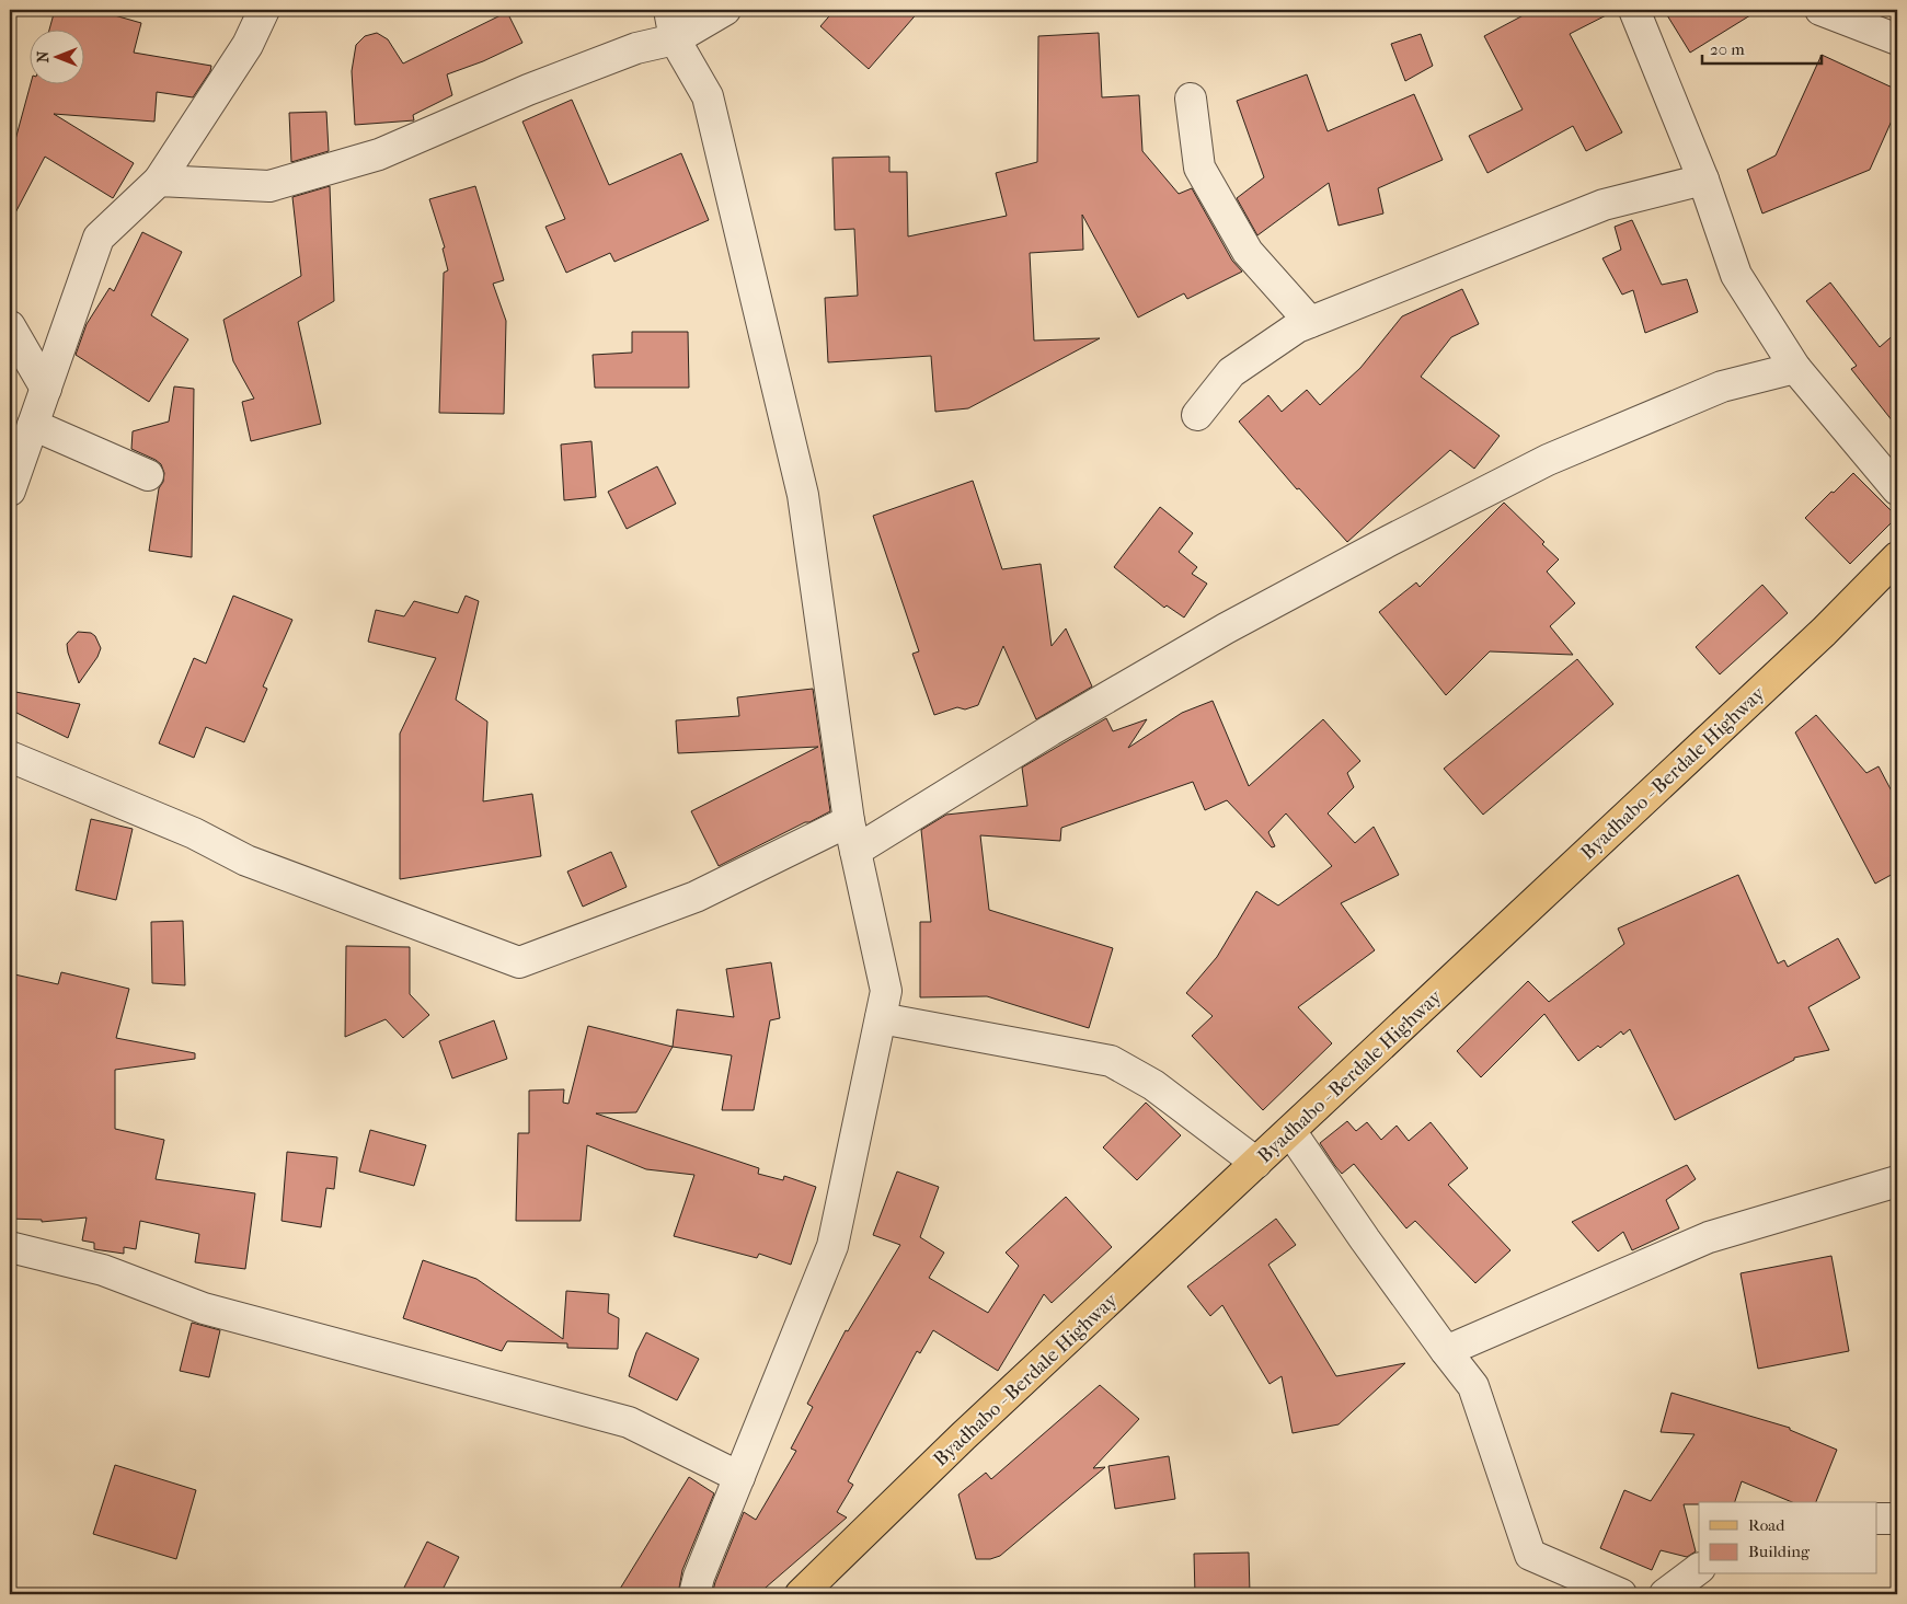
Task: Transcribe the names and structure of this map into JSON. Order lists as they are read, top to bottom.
{
  "streets": {
    "main road": ["Byadhabo - Berdale Highway"]
  },
  "legend": ["Road", "Building"],
  "scale_bar": "20 m",
  "north": "left"
}
